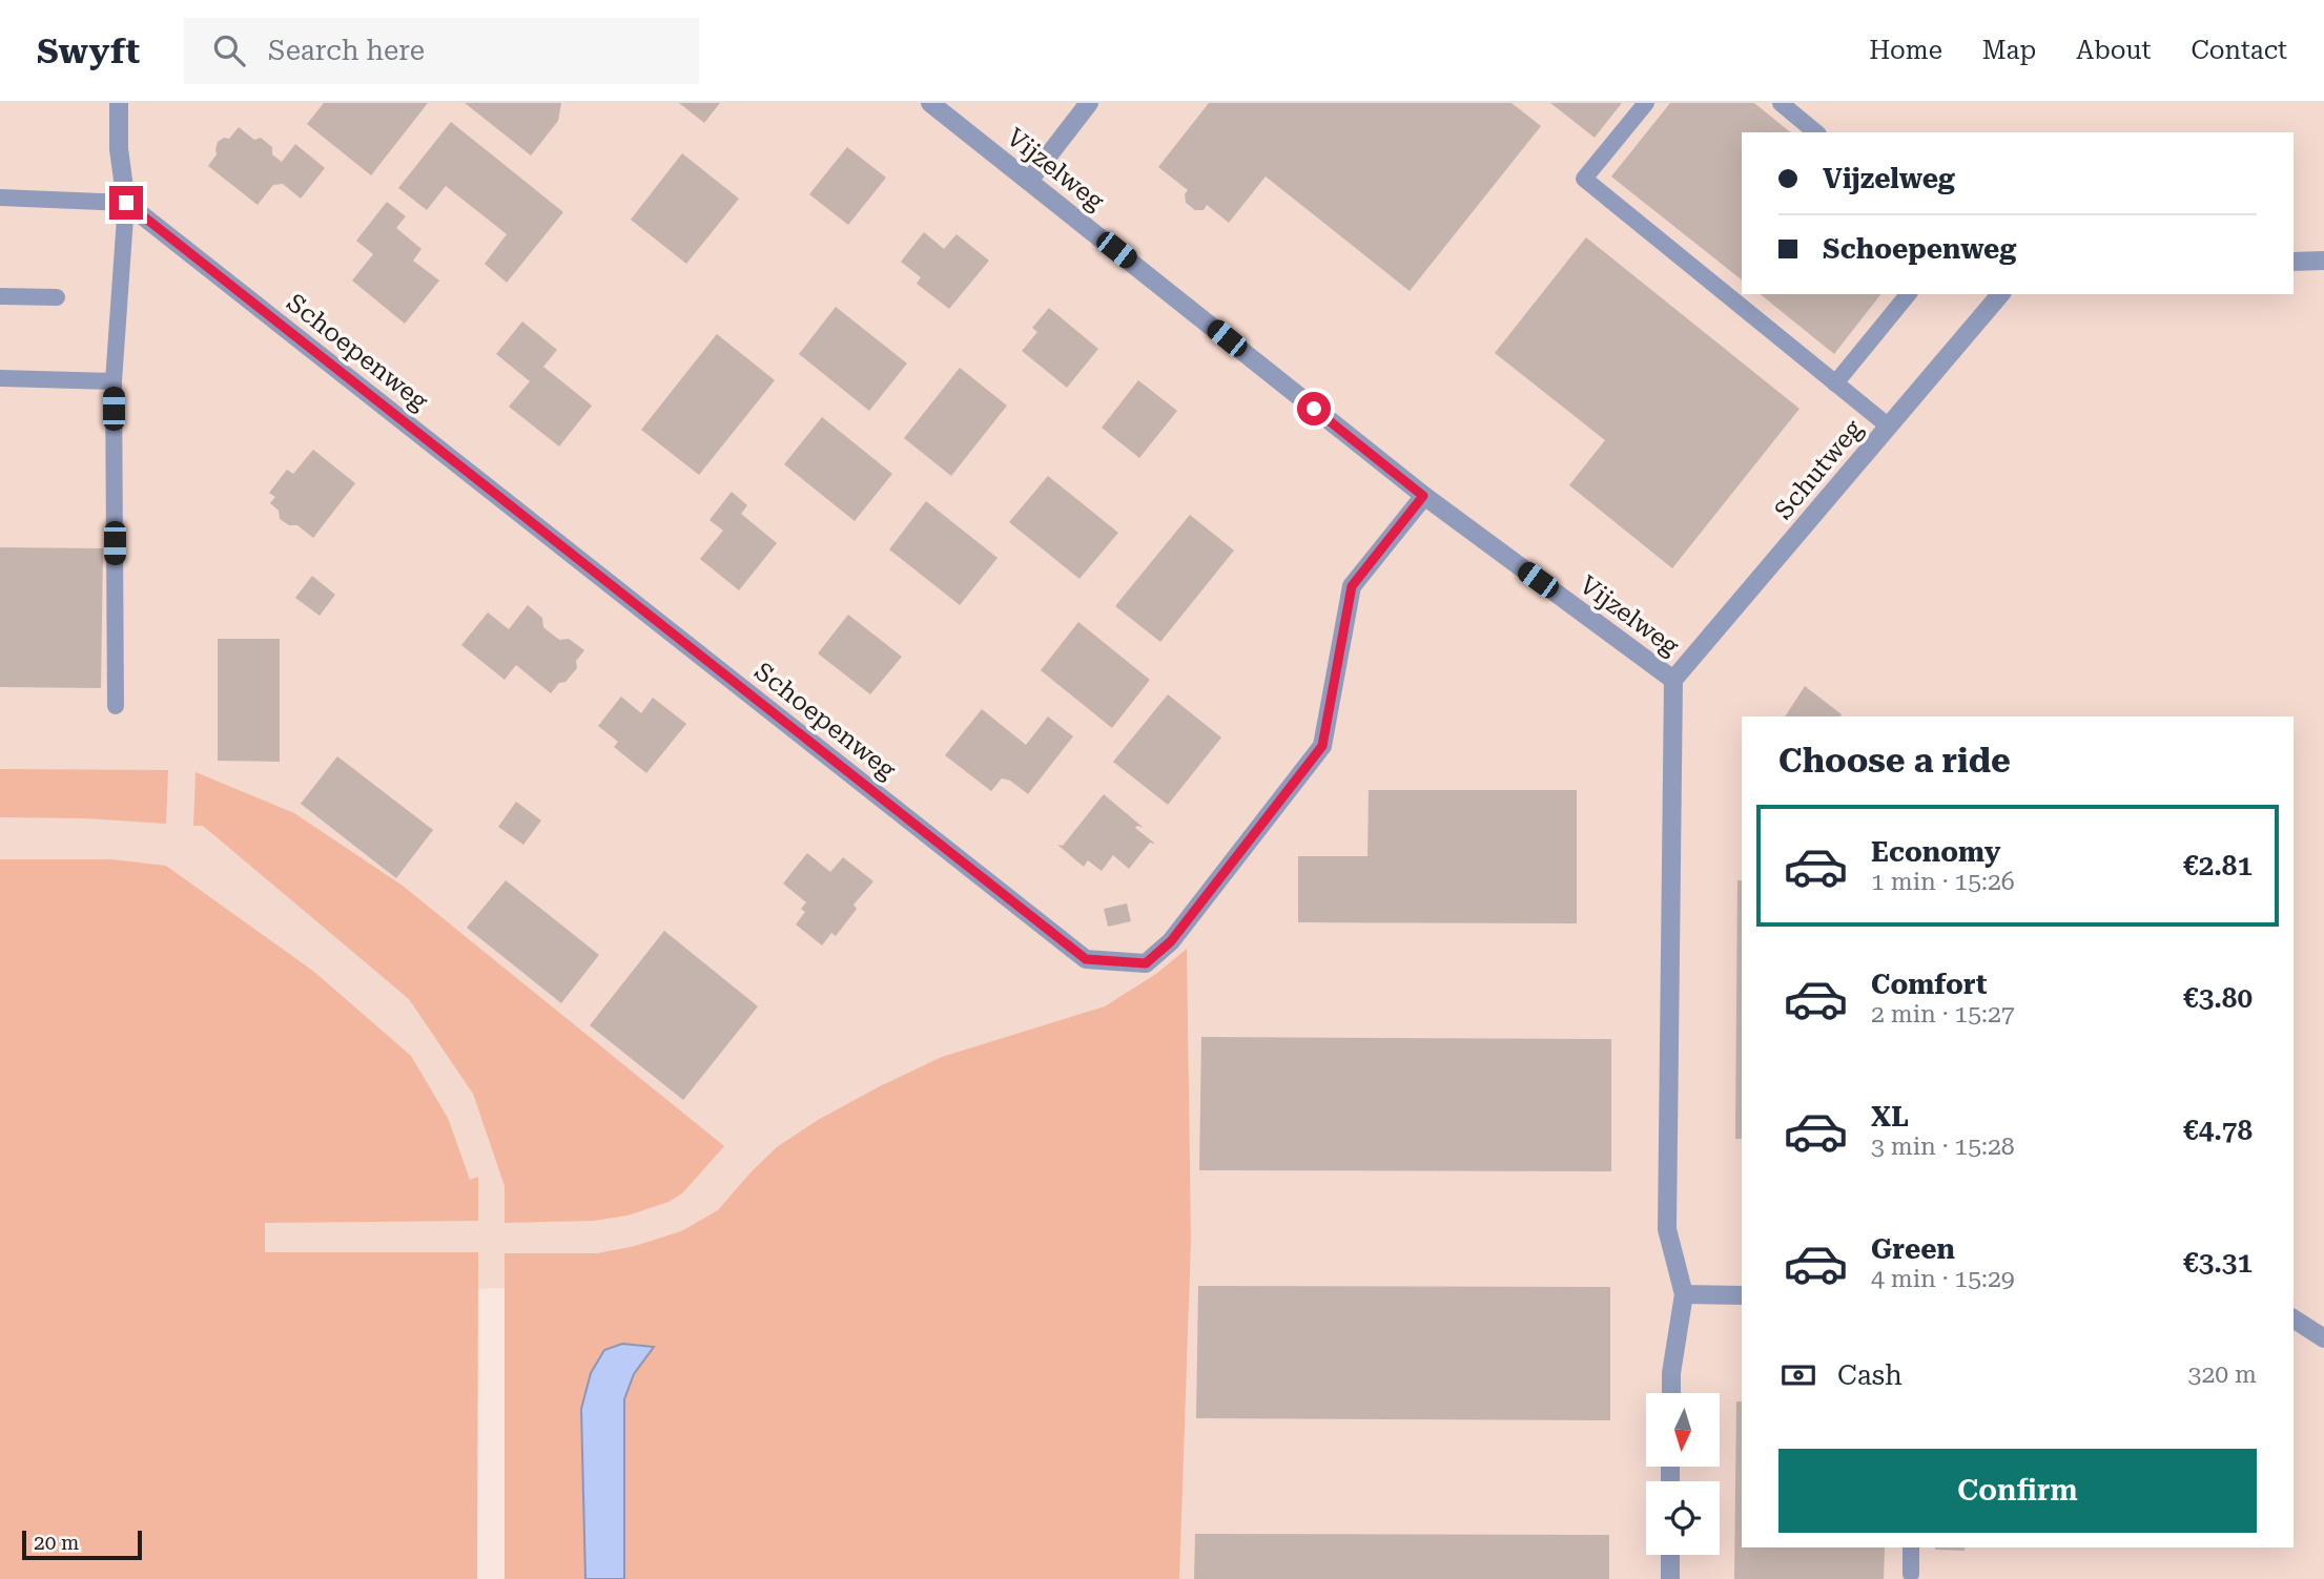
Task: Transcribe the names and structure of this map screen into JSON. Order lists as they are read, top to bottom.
{
  "streets": {
    "street": ["Vijzelweg", "Schoepenweg", "Schutweg"]
  },
  "crossings": [
    ["Vijzelweg", "Schoepenweg"],
    ["Vijzelweg", "Schutweg"]
  ],
  "scale_bar": "20 m",
  "north": "bottom",
  "page": {
    "header": "Swyft",
    "search": "Search here",
    "nav": [
      "Home",
      "Map",
      "About",
      "Contact"
    ],
    "banner": ["Vijzelweg", "Schoepenweg"],
    "heading": "Choose a ride",
    "list": [
      {
        "name": "Economy",
        "note": "1 min · 15:26",
        "value": "€2.81"
      },
      {
        "name": "Comfort",
        "note": "2 min · 15:27",
        "value": "€3.80"
      },
      {
        "name": "XL",
        "note": "3 min · 15:28",
        "value": "€4.78"
      },
      {
        "name": "Green",
        "note": "4 min · 15:29",
        "value": "€3.31"
      }
    ],
    "pay": ["Cash", "320 m"],
    "buttons": "Confirm",
    "scale": "20 m"
  }
}
